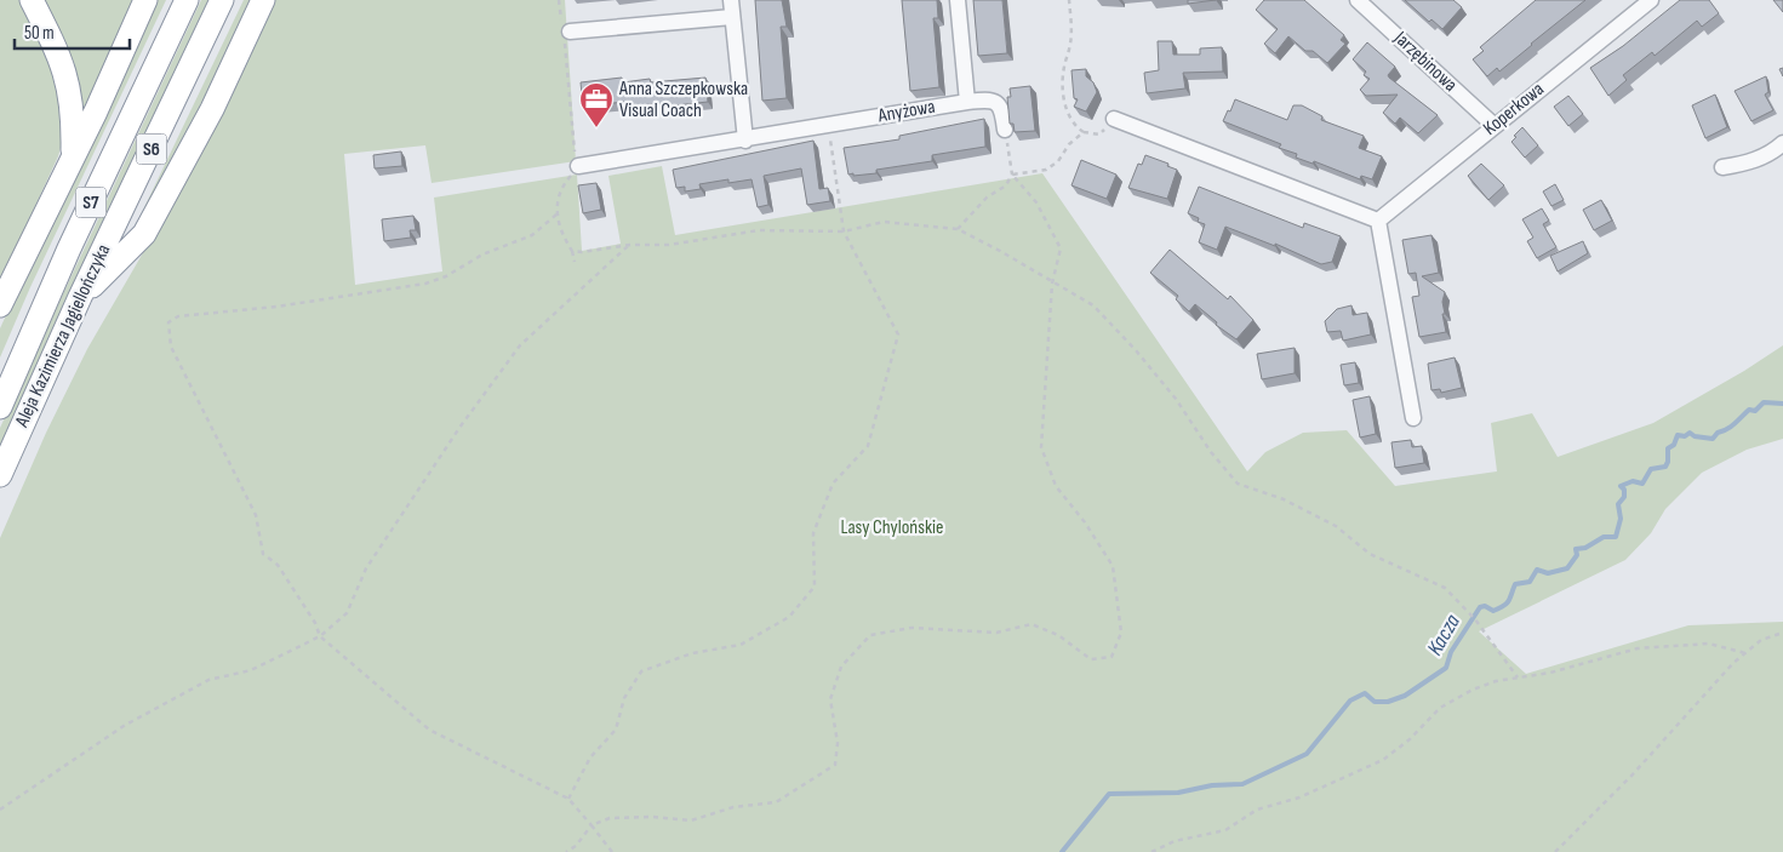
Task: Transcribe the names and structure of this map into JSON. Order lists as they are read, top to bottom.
{
  "streets": {
    "highway": ["S6", "S7", "Aleja Kazimierza Jagiellończyka"],
    "street": ["Jarzębinowa", "Koperkowa", "Anyżowa"]
  },
  "crossings": [
    ["Jarzębinowa", "Koperkowa"]
  ],
  "water": ["Kacza"],
  "parks": ["Lasy Chylońskie"],
  "places": {
    "office": ["Anna Szczepkowska Visual Coach"]
  },
  "scale_bar": "50 m"
}
